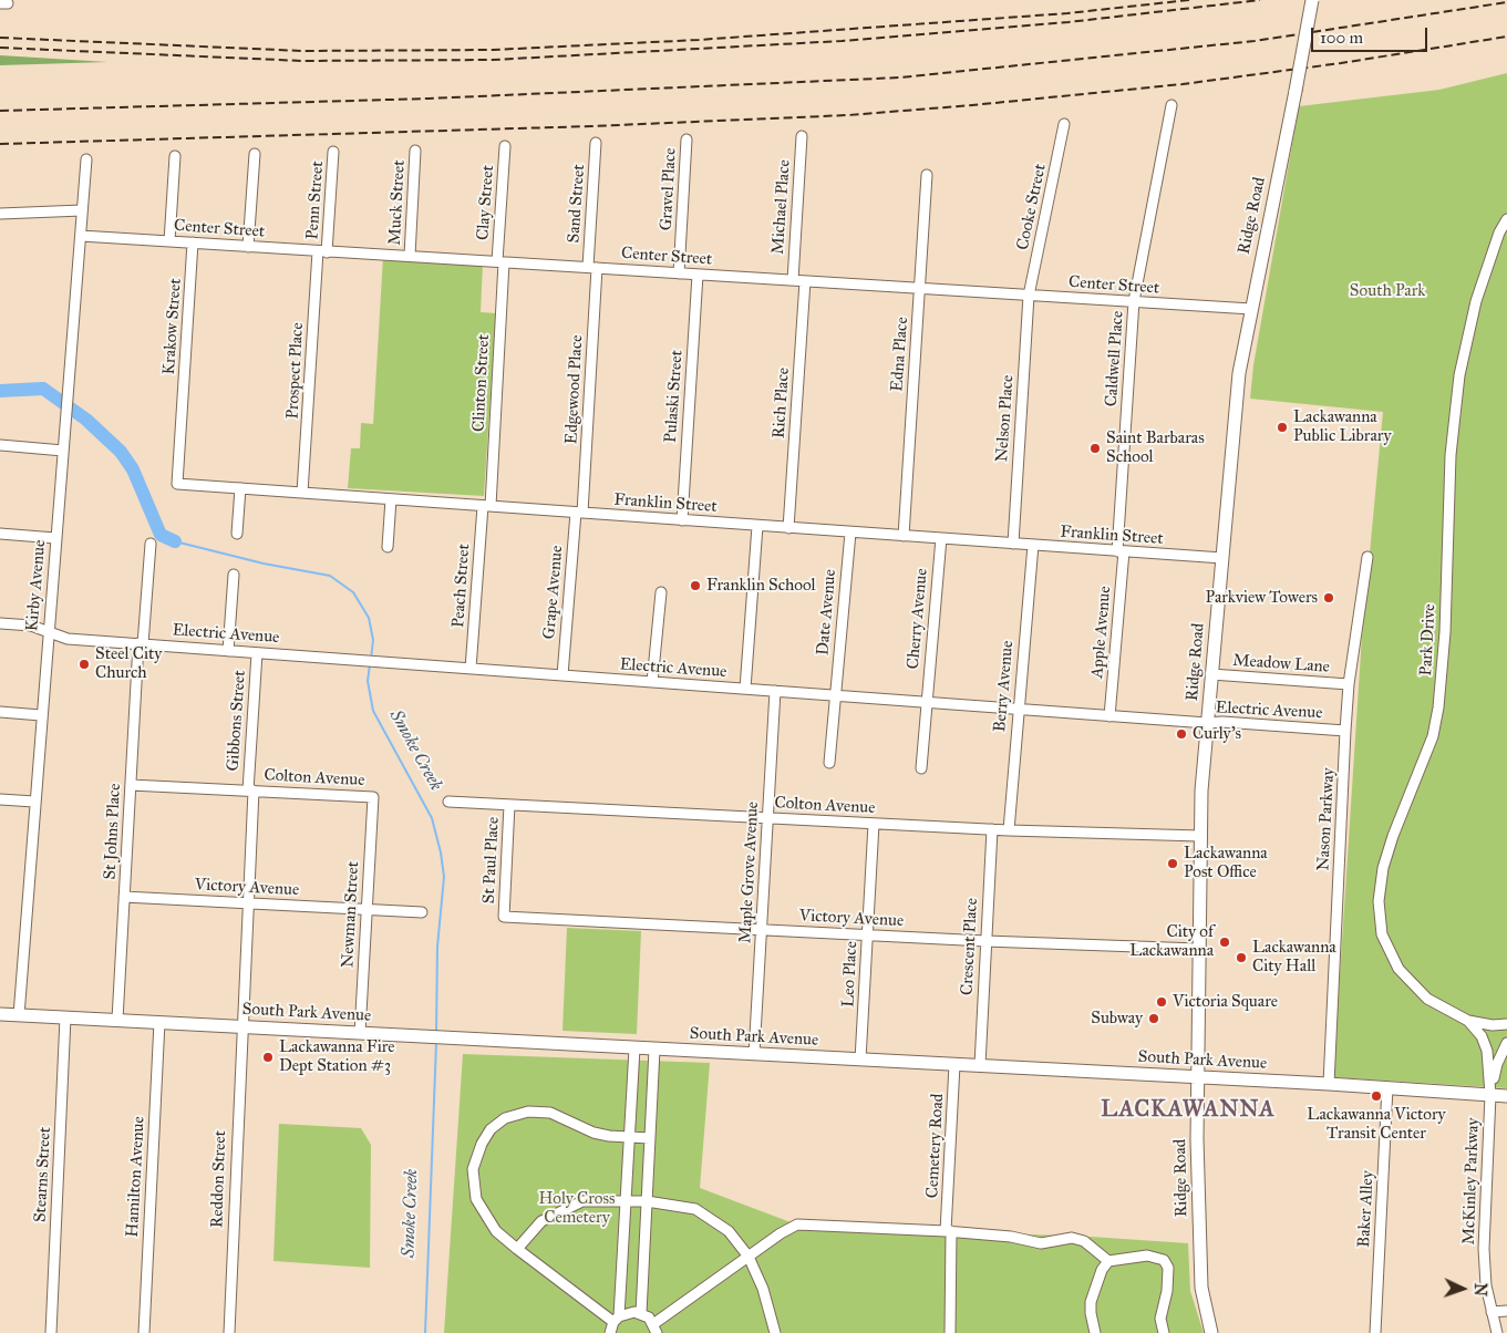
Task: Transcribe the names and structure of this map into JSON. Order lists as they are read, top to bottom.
{
  "streets": {
    "main road": ["Ridge Road", "South Park Avenue"],
    "street": [
      "Gravel Place",
      "Penn Street",
      "Muck Street",
      "Clay Street",
      "Sand Street",
      "Michael Place",
      "Cooke Street",
      "Center Street",
      "Krakow Street",
      "Edna Place",
      "Caldwell Place",
      "Prospect Place",
      "Clinton Street",
      "Edgewood Place",
      "Pulaski Street",
      "Rich Place",
      "Nelson Place",
      "Franklin Street",
      "Kirby Avenue",
      "Peach Street",
      "Grape Avenue",
      "Date Avenue",
      "Cherry Avenue",
      "Apple Avenue",
      "Electric Avenue",
      "Park Drive",
      "Meadow Lane",
      "Berry Avenue",
      "Gibbons Street",
      "Colton Avenue",
      "Nason Parkway",
      "St Johns Place",
      "St Paul Place",
      "Maple Grove Avenue",
      "Victory Avenue",
      "Newman Street",
      "Crescent Place",
      "Leo Place",
      "Cemetery Road",
      "Stearns Street",
      "Hamilton Avenue",
      "Reddon Street",
      "McKinley Parkway",
      "Baker Alley"
    ]
  },
  "crossings": [
    ["Gravel Place", "Center Street"],
    ["Penn Street", "Center Street"],
    ["Penn Street", "Prospect Place"],
    ["Muck Street", "Center Street"],
    ["Clay Street", "Center Street"],
    ["Clay Street", "Clinton Street"],
    ["Sand Street", "Center Street"],
    ["Sand Street", "Edgewood Place"],
    ["Michael Place", "Center Street"],
    ["Cooke Street", "Center Street"],
    ["Cooke Street", "Nelson Place"],
    ["Ridge Road", "Center Street"],
    ["Ridge Road", "Franklin Street"],
    ["Ridge Road", "Electric Avenue"],
    ["Ridge Road", "Meadow Lane"],
    ["Ridge Road", "Colton Avenue"],
    ["Ridge Road", "Victory Avenue"],
    ["Ridge Road", "South Park Avenue"],
    ["Center Street", "Krakow Street"],
    ["Center Street", "Edna Place"],
    ["Center Street", "Caldwell Place"],
    ["Center Street", "Prospect Place"],
    ["Center Street", "Clinton Street"],
    ["Center Street", "Edgewood Place"],
    ["Center Street", "Pulaski Street"],
    ["Center Street", "Rich Place"],
    ["Center Street", "Nelson Place"],
    ["Center Street", "Kirby Avenue"],
    ["Krakow Street", "Franklin Street"],
    ["Edna Place", "Franklin Street"],
    ["Caldwell Place", "Franklin Street"],
    ["Caldwell Place", "Apple Avenue"],
    ["Prospect Place", "Franklin Street"],
    ["Clinton Street", "Franklin Street"],
    ["Clinton Street", "Peach Street"],
    ["Edgewood Place", "Franklin Street"],
    ["Edgewood Place", "Grape Avenue"],
    ["Pulaski Street", "Franklin Street"],
    ["Rich Place", "Franklin Street"],
    ["Nelson Place", "Franklin Street"],
    ["Franklin Street", "Peach Street"],
    ["Franklin Street", "Grape Avenue"],
    ["Franklin Street", "Date Avenue"],
    ["Franklin Street", "Cherry Avenue"],
    ["Franklin Street", "Apple Avenue"],
    ["Franklin Street", "Berry Avenue"],
    ["Kirby Avenue", "Electric Avenue"],
    ["Kirby Avenue", "South Park Avenue"],
    ["Peach Street", "Electric Avenue"],
    ["Grape Avenue", "Electric Avenue"],
    ["Date Avenue", "Electric Avenue"],
    ["Cherry Avenue", "Electric Avenue"],
    ["Apple Avenue", "Electric Avenue"],
    ["Electric Avenue", "Berry Avenue"],
    ["Electric Avenue", "Gibbons Street"],
    ["Electric Avenue", "Nason Parkway"],
    ["Electric Avenue", "St Johns Place"],
    ["Electric Avenue", "Maple Grove Avenue"],
    ["Park Drive", "South Park Avenue"],
    ["Park Drive", "McKinley Parkway"],
    ["Meadow Lane", "Nason Parkway"],
    ["Berry Avenue", "Colton Avenue"],
    ["Gibbons Street", "Colton Avenue"],
    ["Gibbons Street", "Victory Avenue"],
    ["Gibbons Street", "South Park Avenue"],
    ["Gibbons Street", "Reddon Street"],
    ["Colton Avenue", "St Johns Place"],
    ["Colton Avenue", "St Paul Place"],
    ["Colton Avenue", "Maple Grove Avenue"],
    ["Colton Avenue", "Newman Street"],
    ["Colton Avenue", "Crescent Place"],
    ["Colton Avenue", "Leo Place"],
    ["Nason Parkway", "South Park Avenue"],
    ["St Johns Place", "Victory Avenue"],
    ["St Johns Place", "South Park Avenue"],
    ["St Paul Place", "Victory Avenue"],
    ["Maple Grove Avenue", "Victory Avenue"],
    ["Maple Grove Avenue", "South Park Avenue"],
    ["Victory Avenue", "Newman Street"],
    ["Victory Avenue", "Crescent Place"],
    ["Victory Avenue", "Leo Place"],
    ["Newman Street", "South Park Avenue"],
    ["Crescent Place", "South Park Avenue"],
    ["Leo Place", "South Park Avenue"],
    ["South Park Avenue", "Cemetery Road"],
    ["South Park Avenue", "Stearns Street"],
    ["South Park Avenue", "Hamilton Avenue"],
    ["South Park Avenue", "Reddon Street"],
    ["South Park Avenue", "McKinley Parkway"],
    ["South Park Avenue", "Baker Alley"]
  ],
  "districts": ["LACKAWANNA"],
  "water": ["Smoke Creek"],
  "parks": ["South Park", "Holy Cross Cemetery"],
  "places": [
    "Lackawanna Public Library",
    "Saint Barbaras School",
    "Franklin School",
    "Parkview Towers",
    "Steel City Church",
    "Curly's",
    "Lackawanna Post Office",
    "City of Lackawanna",
    "Lackawanna City Hall",
    "Victoria Square",
    "Subway",
    "Lackawanna Fire Dept Station #3",
    "Lackawanna Victory Transit Center"
  ],
  "scale_bar": "100 m",
  "north": "right"
}
